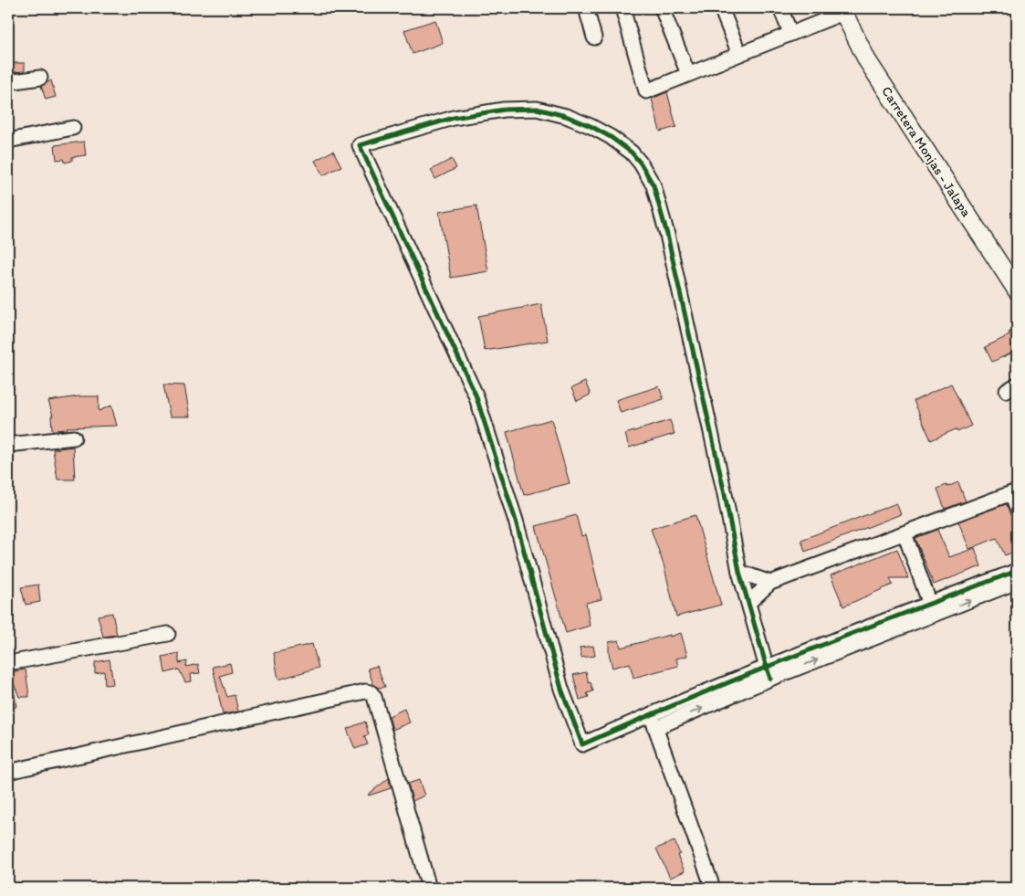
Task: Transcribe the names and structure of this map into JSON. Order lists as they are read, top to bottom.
{
  "streets": {
    "main road": ["Carretera Monjas - Jalapa"]
  }
}
